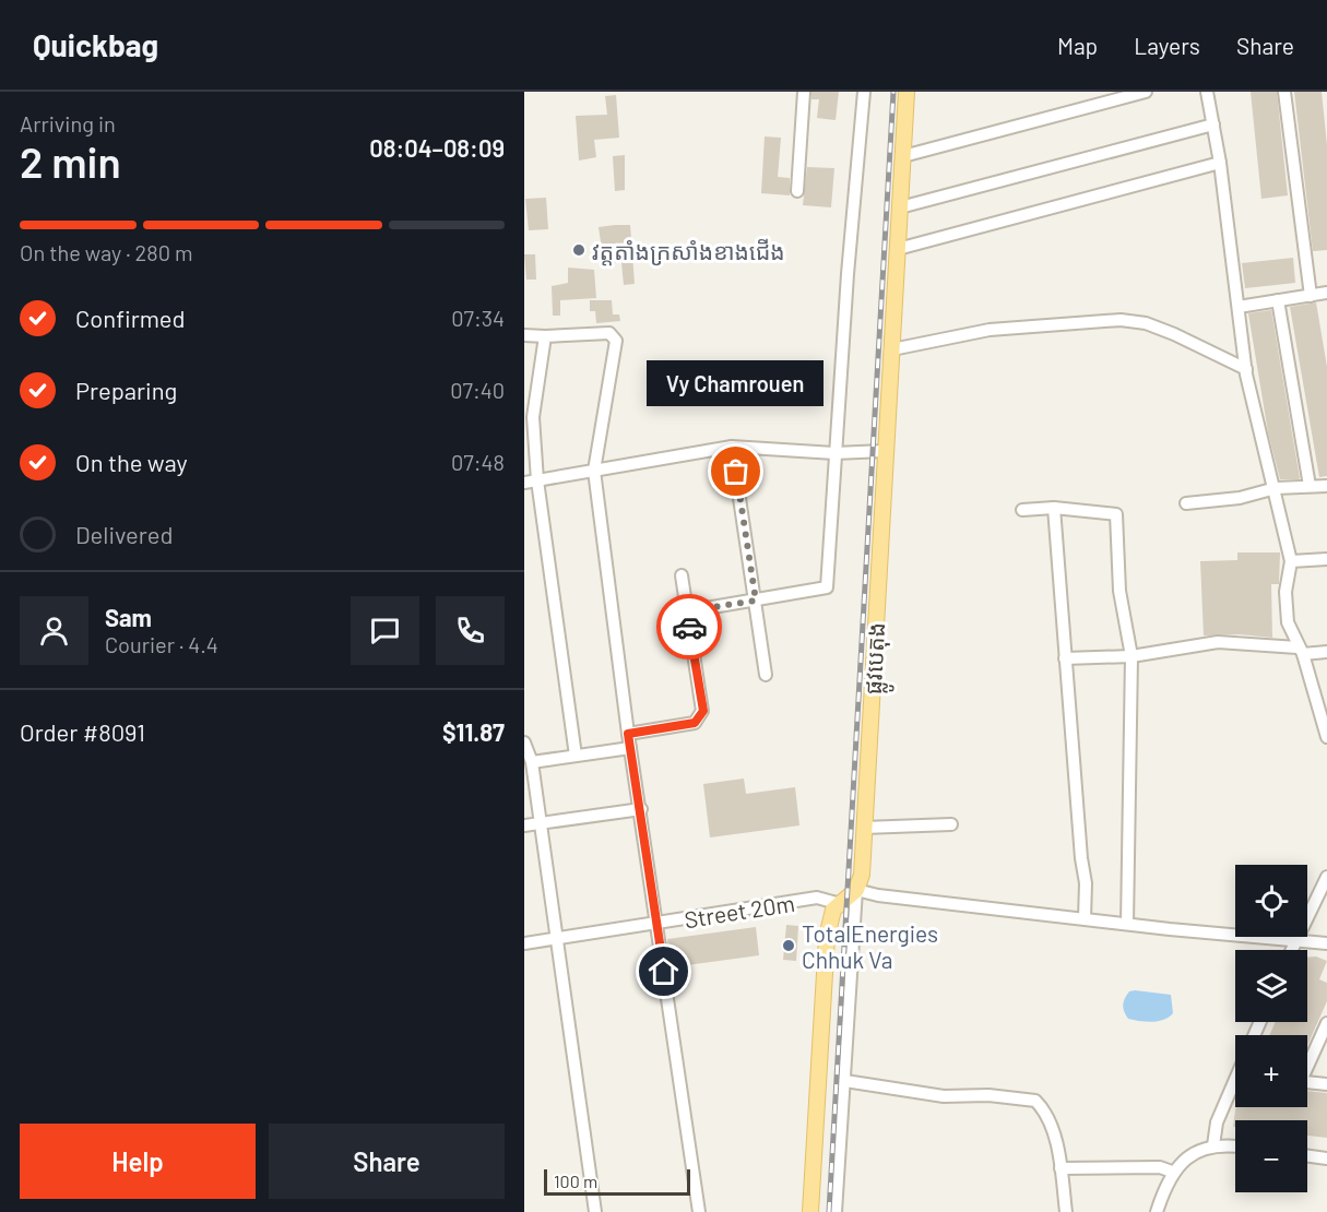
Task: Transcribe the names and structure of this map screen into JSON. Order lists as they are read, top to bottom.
{
  "streets": {
    "main road": ["ផ្លូវបេតុង"],
    "street": ["Street 20m"]
  },
  "places": ["វត្តតាំងក្រសាំងខាងជើង", "Vy Chamrouen", "TotalEnergies Chhuk Va"],
  "scale_bar": "100 m",
  "page": {
    "header": "Quickbag",
    "nav": ["Map", "Layers", "Share"],
    "heading": ["2 min", "Arriving in", "08:04–08:09"],
    "panel": [
      "Sam",
      "Courier · 4.4",
      "Order #8091",
      "$11.87"
    ],
    "bar": "On the way · 280 m",
    "list": [
      ["Confirmed", "07:34"],
      ["Preparing", "07:40"],
      ["On the way", "07:48"],
      "Delivered"
    ],
    "bubble": "Vy Chamrouen",
    "map_buttons": ["+", "−"],
    "buttons": ["Help", "Share"],
    "scale": "100 m"
  }
}
